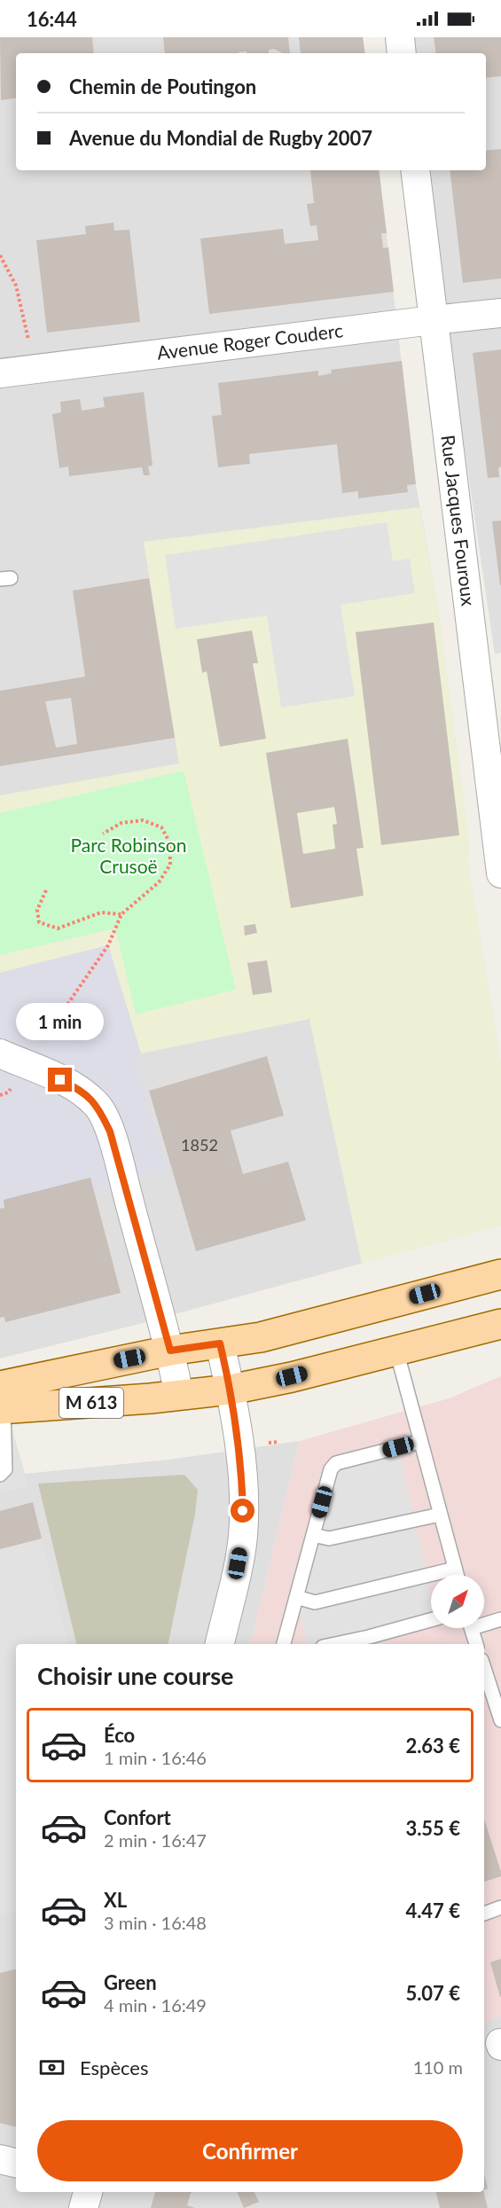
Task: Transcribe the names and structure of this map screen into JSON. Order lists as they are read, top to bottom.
{
  "streets": {
    "main road": ["M 613"],
    "street": ["Avenue Roger Couderc", "Rue Jacques Fouroux"]
  },
  "crossings": [
    ["Avenue Roger Couderc", "Rue Jacques Fouroux"]
  ],
  "parks": ["Parc Robinson Crusoë"],
  "house_numbers": ["1852"],
  "north": "top right",
  "page": {
    "status": "16:44",
    "banner": ["Chemin de Poutingon", "Avenue du Mondial de Rugby 2007"],
    "bubble": "1 min",
    "heading": "Choisir une course",
    "list": [
      {
        "name": "Éco",
        "note": "1 min · 16:46",
        "value": "2.63 €"
      },
      {
        "name": "Confort",
        "note": "2 min · 16:47",
        "value": "3.55 €"
      },
      {
        "name": "XL",
        "note": "3 min · 16:48",
        "value": "4.47 €"
      },
      {
        "name": "Green",
        "note": "4 min · 16:49",
        "value": "5.07 €"
      }
    ],
    "pay": ["Espèces", "110 m"],
    "buttons": "Confirmer"
  }
}
